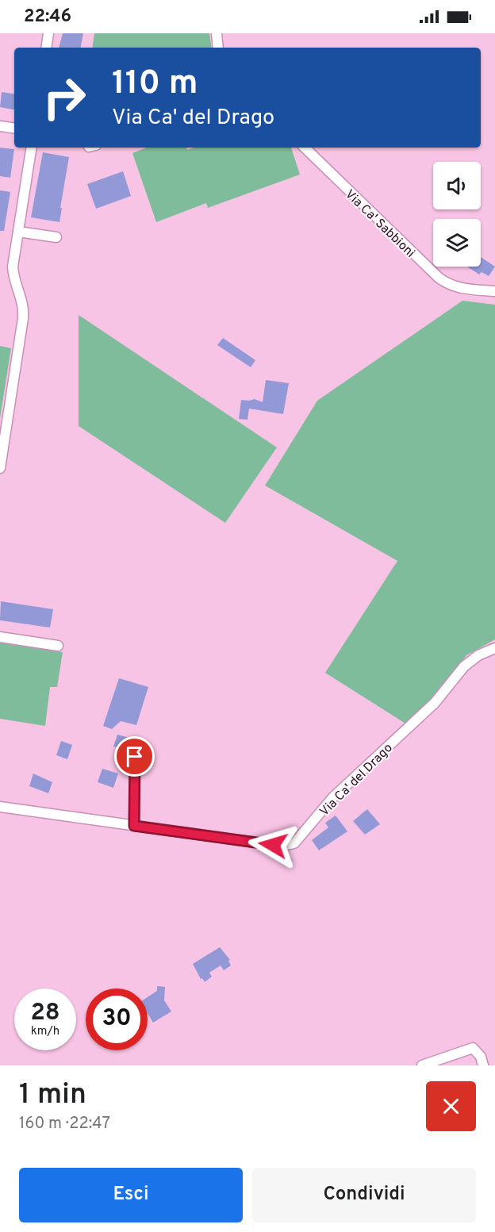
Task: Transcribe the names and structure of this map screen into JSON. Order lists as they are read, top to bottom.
{
  "streets": {
    "street": ["Via Ca' Sabbioni", "Via Ca' del Drago"]
  },
  "page": {
    "status": "22:46",
    "turn": ["110 m", "Via Ca' del Drago"],
    "speed": "28 km/h",
    "limit": "30",
    "heading": ["1 min", "160 m · 22:47"],
    "buttons": ["Esci", "Condividi"]
  }
}
